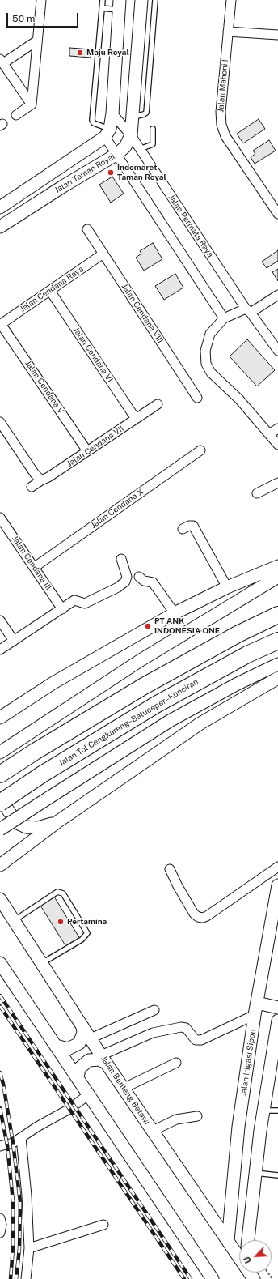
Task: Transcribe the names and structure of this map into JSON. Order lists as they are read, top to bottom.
{
  "streets": {
    "highway": ["Jalan Tol Cengkareng–Batuceper–Kunciran"],
    "street": [
      "Jalan Mahoni I",
      "Jalan Teman Royal",
      "Jalan Permata Raya",
      "Jalan Cendana Raya",
      "Jalan Cendana VIII",
      "Jalan Cendana VI",
      "Jalan Cendana V",
      "Jalan Cendana VII",
      "Jalan Cendana X",
      "Jalan Cendana III",
      "Jalan Irigasi Sipon",
      "Jalan Benteng Betawi"
    ]
  },
  "crossings": [
    ["Jalan Teman Royal", "Jalan Permata Raya"],
    ["Jalan Cendana Raya", "Jalan Cendana VIII"],
    ["Jalan Cendana Raya", "Jalan Cendana VI"],
    ["Jalan Cendana Raya", "Jalan Cendana V"],
    ["Jalan Cendana VI", "Jalan Cendana VII"],
    ["Jalan Cendana V", "Jalan Cendana VII"],
    ["Jalan Cendana X", "Jalan Cendana III"],
    ["Jalan Irigasi Sipon", "Jalan Benteng Betawi"]
  ],
  "places": [
    "Maju Royal",
    "Indomaret Taman Royal",
    "PT ANK INDONESIA ONE",
    "Pertamina"
  ],
  "scale_bar": "50 m",
  "north": "bottom left"
}
